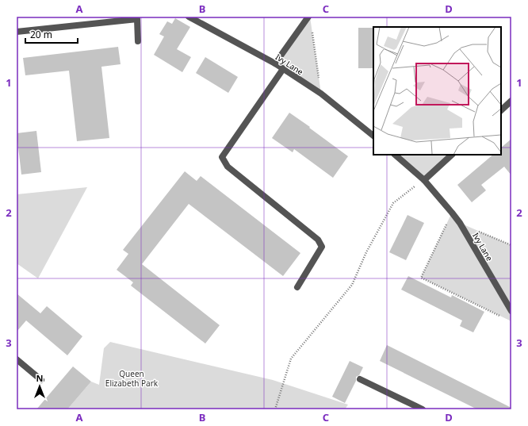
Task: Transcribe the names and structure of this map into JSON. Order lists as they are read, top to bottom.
{
  "streets": {
    "street": ["Ivy Lane"]
  },
  "parks": ["Queen Elizabeth Park"],
  "scale_bar": "20 m",
  "north": "top",
  "grid": {
    "columns": [
      "A",
      "B",
      "C",
      "D"
    ],
    "rows": ["1", "2", "3"]
  }
}
